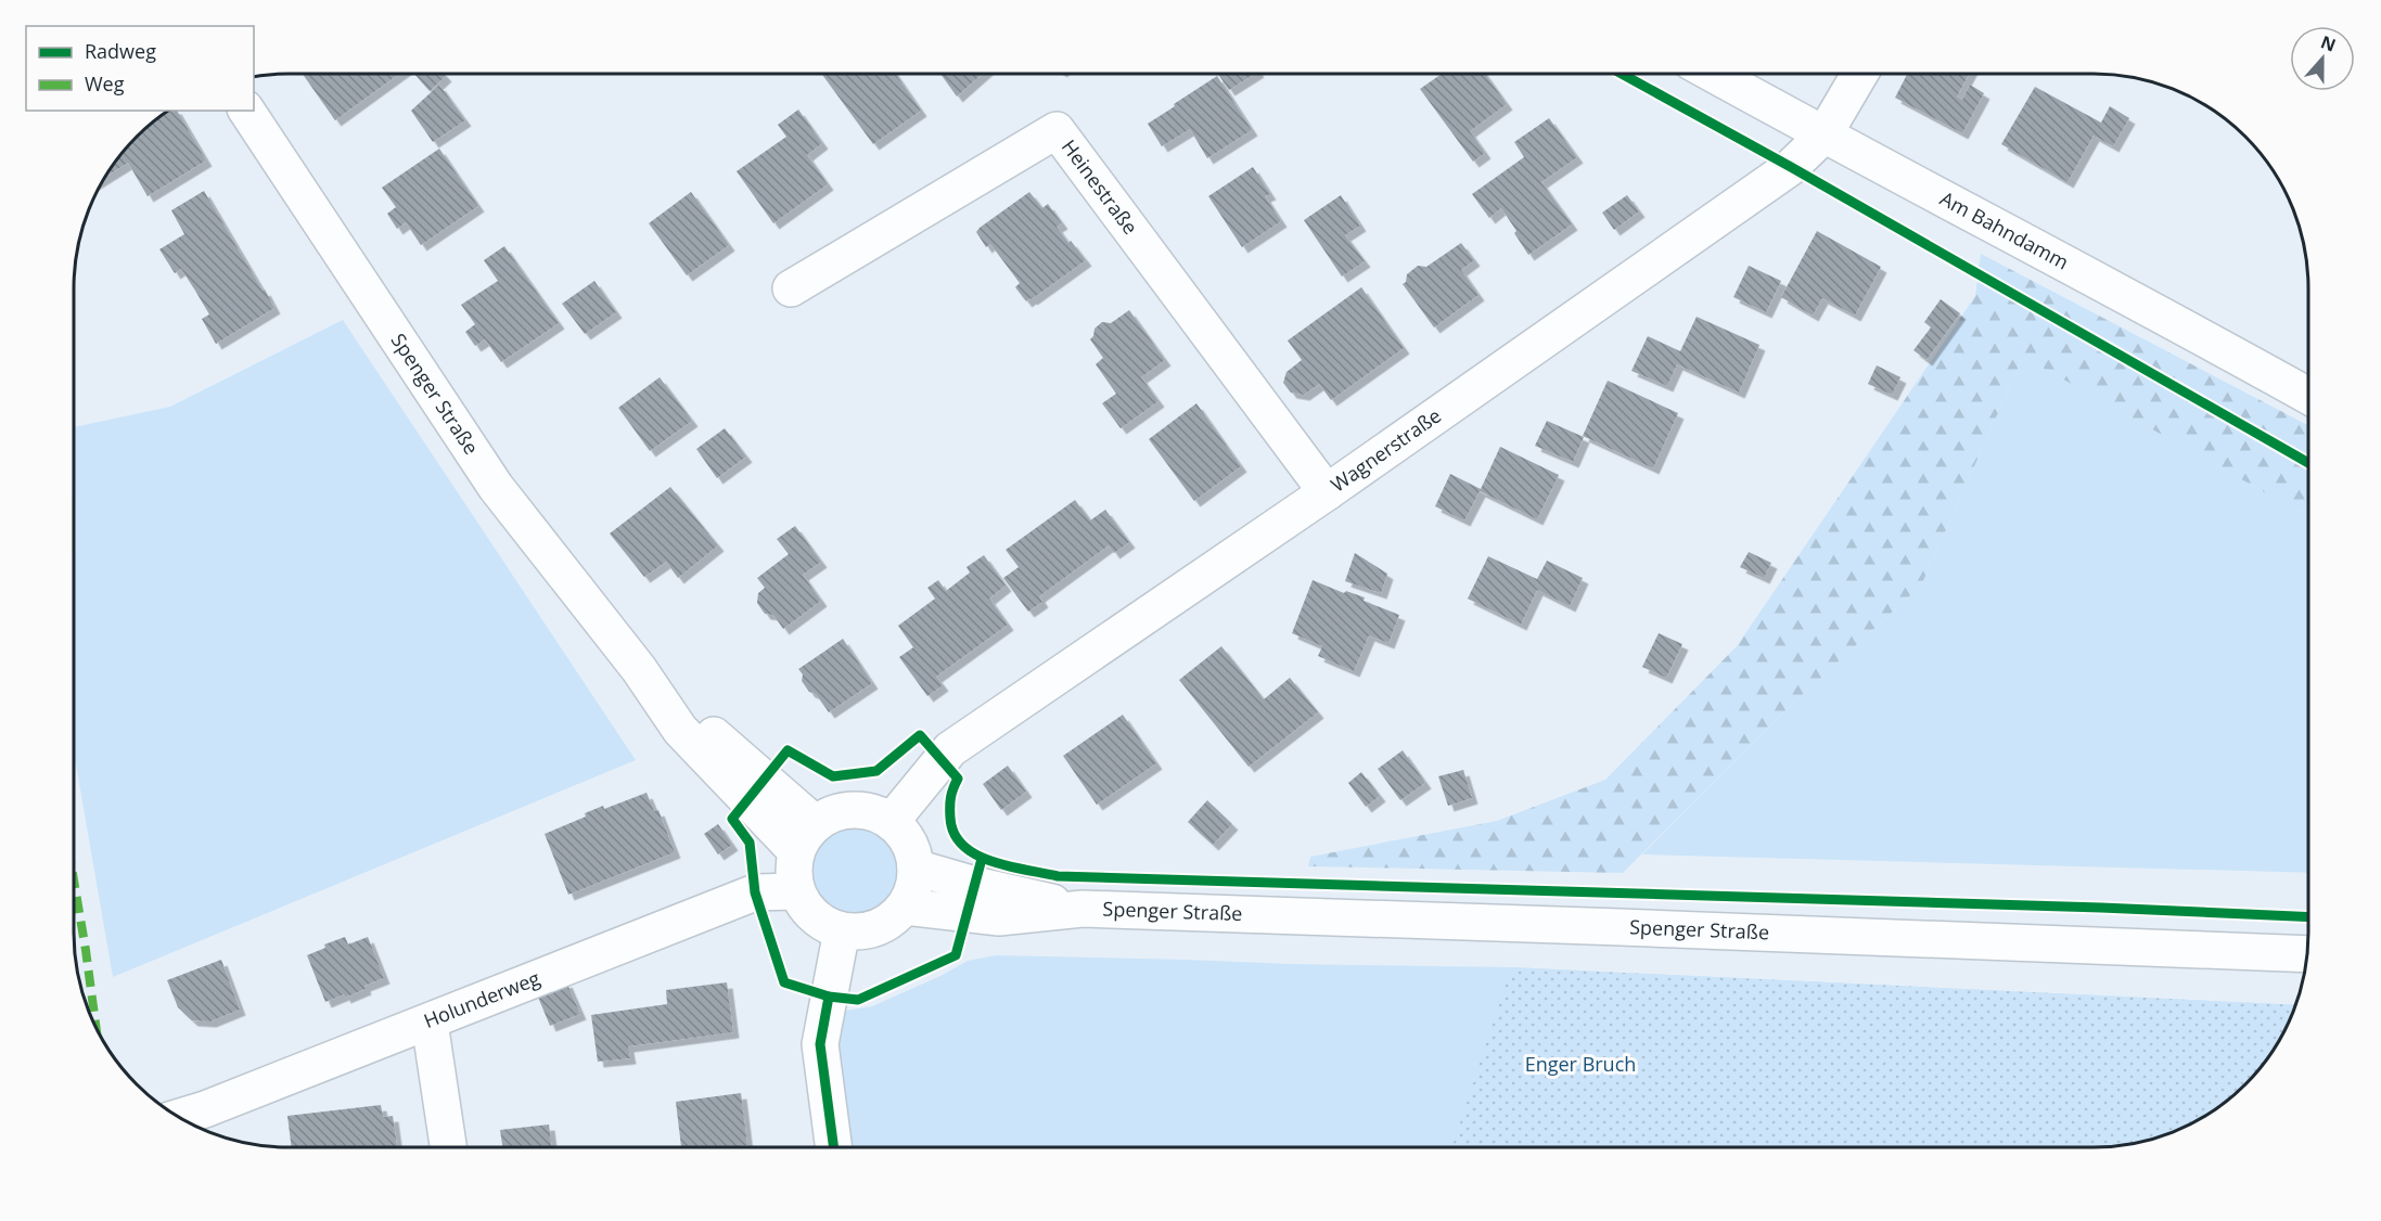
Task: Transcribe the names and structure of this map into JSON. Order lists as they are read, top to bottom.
{
  "streets": {
    "street": [
      "Heinestraße",
      "Am Bahndamm",
      "Spenger Straße",
      "Wagnerstraße",
      "Holunderweg"
    ]
  },
  "crossings": [
    ["Heinestraße", "Wagnerstraße"],
    ["Am Bahndamm", "Wagnerstraße"],
    ["Spenger Straße", "Wagnerstraße"],
    ["Spenger Straße", "Holunderweg"],
    ["Wagnerstraße", "Holunderweg"]
  ],
  "parks": ["Enger Bruch"],
  "legend": ["Radweg", "Weg"],
  "north": "top"
}
